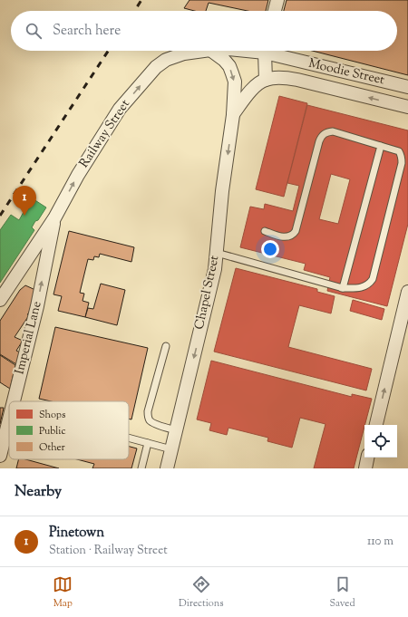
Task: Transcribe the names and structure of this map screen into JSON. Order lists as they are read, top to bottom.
{
  "streets": {
    "street": [
      "Moodie Street",
      "Railway Street",
      "Chapel Street",
      "Imperial Lane"
    ]
  },
  "crossings": [
    ["Moodie Street", "Chapel Street"],
    ["Railway Street", "Imperial Lane"]
  ],
  "one_way": ["Railway Street", "Chapel Street", "Imperial Lane"],
  "legend": ["Shops", "Public", "Other"],
  "page": {
    "search": "Search here",
    "pins": "1",
    "heading": "Nearby",
    "list": [
      {
        "mark": "1",
        "name": "Pinetown",
        "note": "Station · Railway Street",
        "value": "110 m"
      }
    ],
    "nav": ["Map", "Directions", "Saved"]
  }
}
